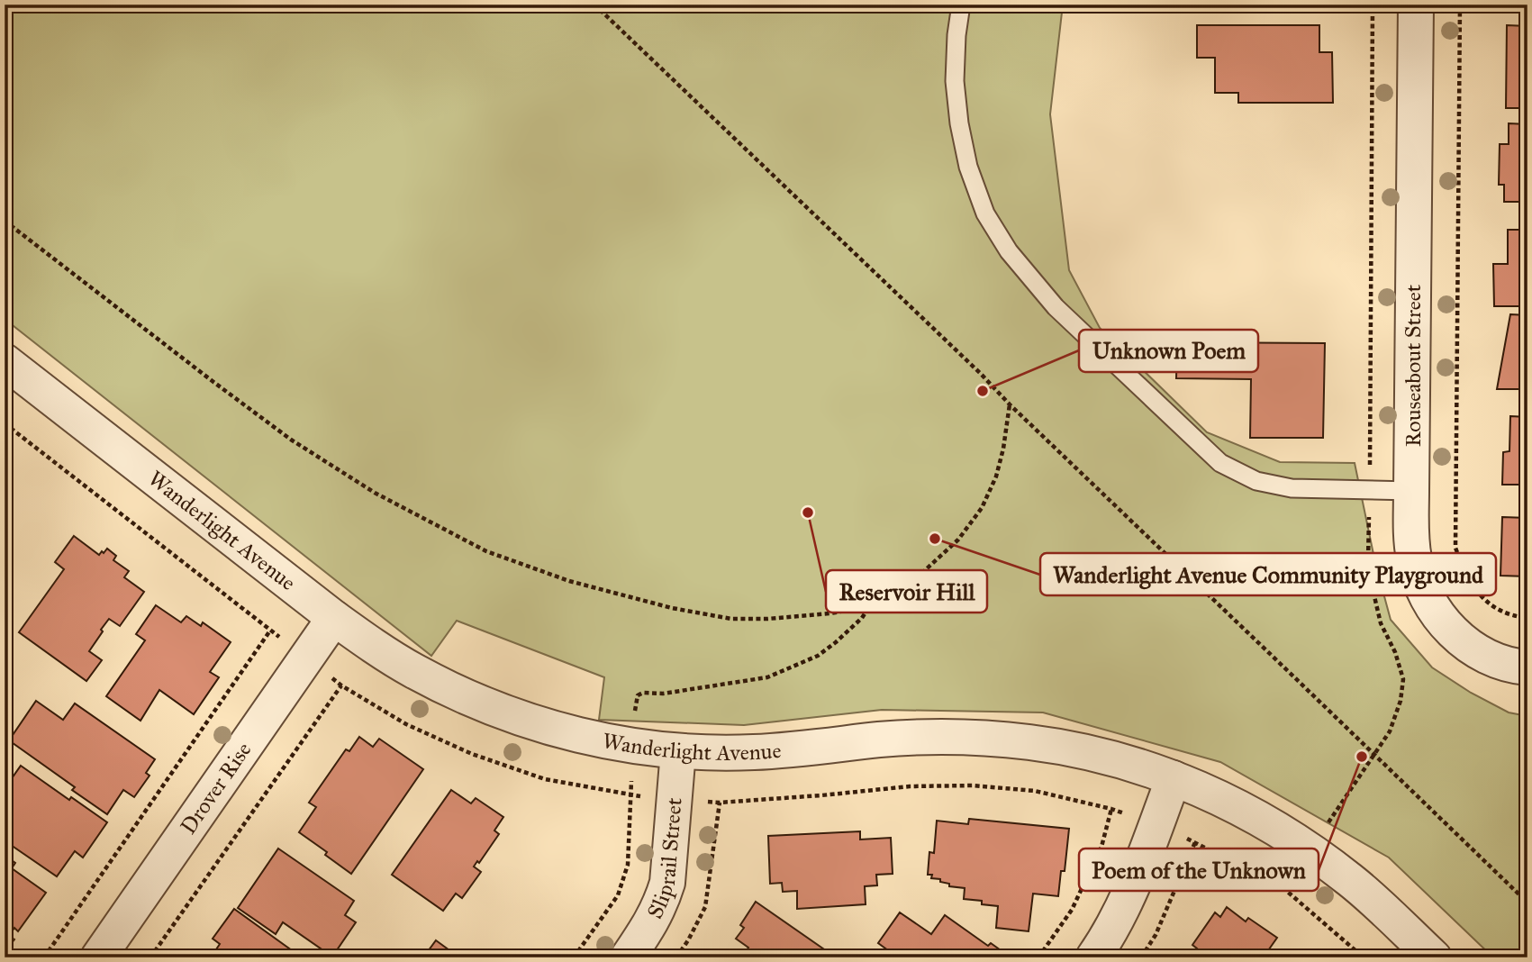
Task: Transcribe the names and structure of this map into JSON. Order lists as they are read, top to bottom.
{
  "streets": {
    "street": [
      "Rouseabout Street",
      "Wanderlight Avenue",
      "Drover Rise",
      "Sliprail Street"
    ]
  },
  "crossings": [
    ["Wanderlight Avenue", "Drover Rise"],
    ["Wanderlight Avenue", "Sliprail Street"]
  ],
  "places": [
    "Unknown Poem",
    "Reservoir Hill",
    "Wanderlight Avenue Community Playground",
    "Poem of the Unknown"
  ]
}
